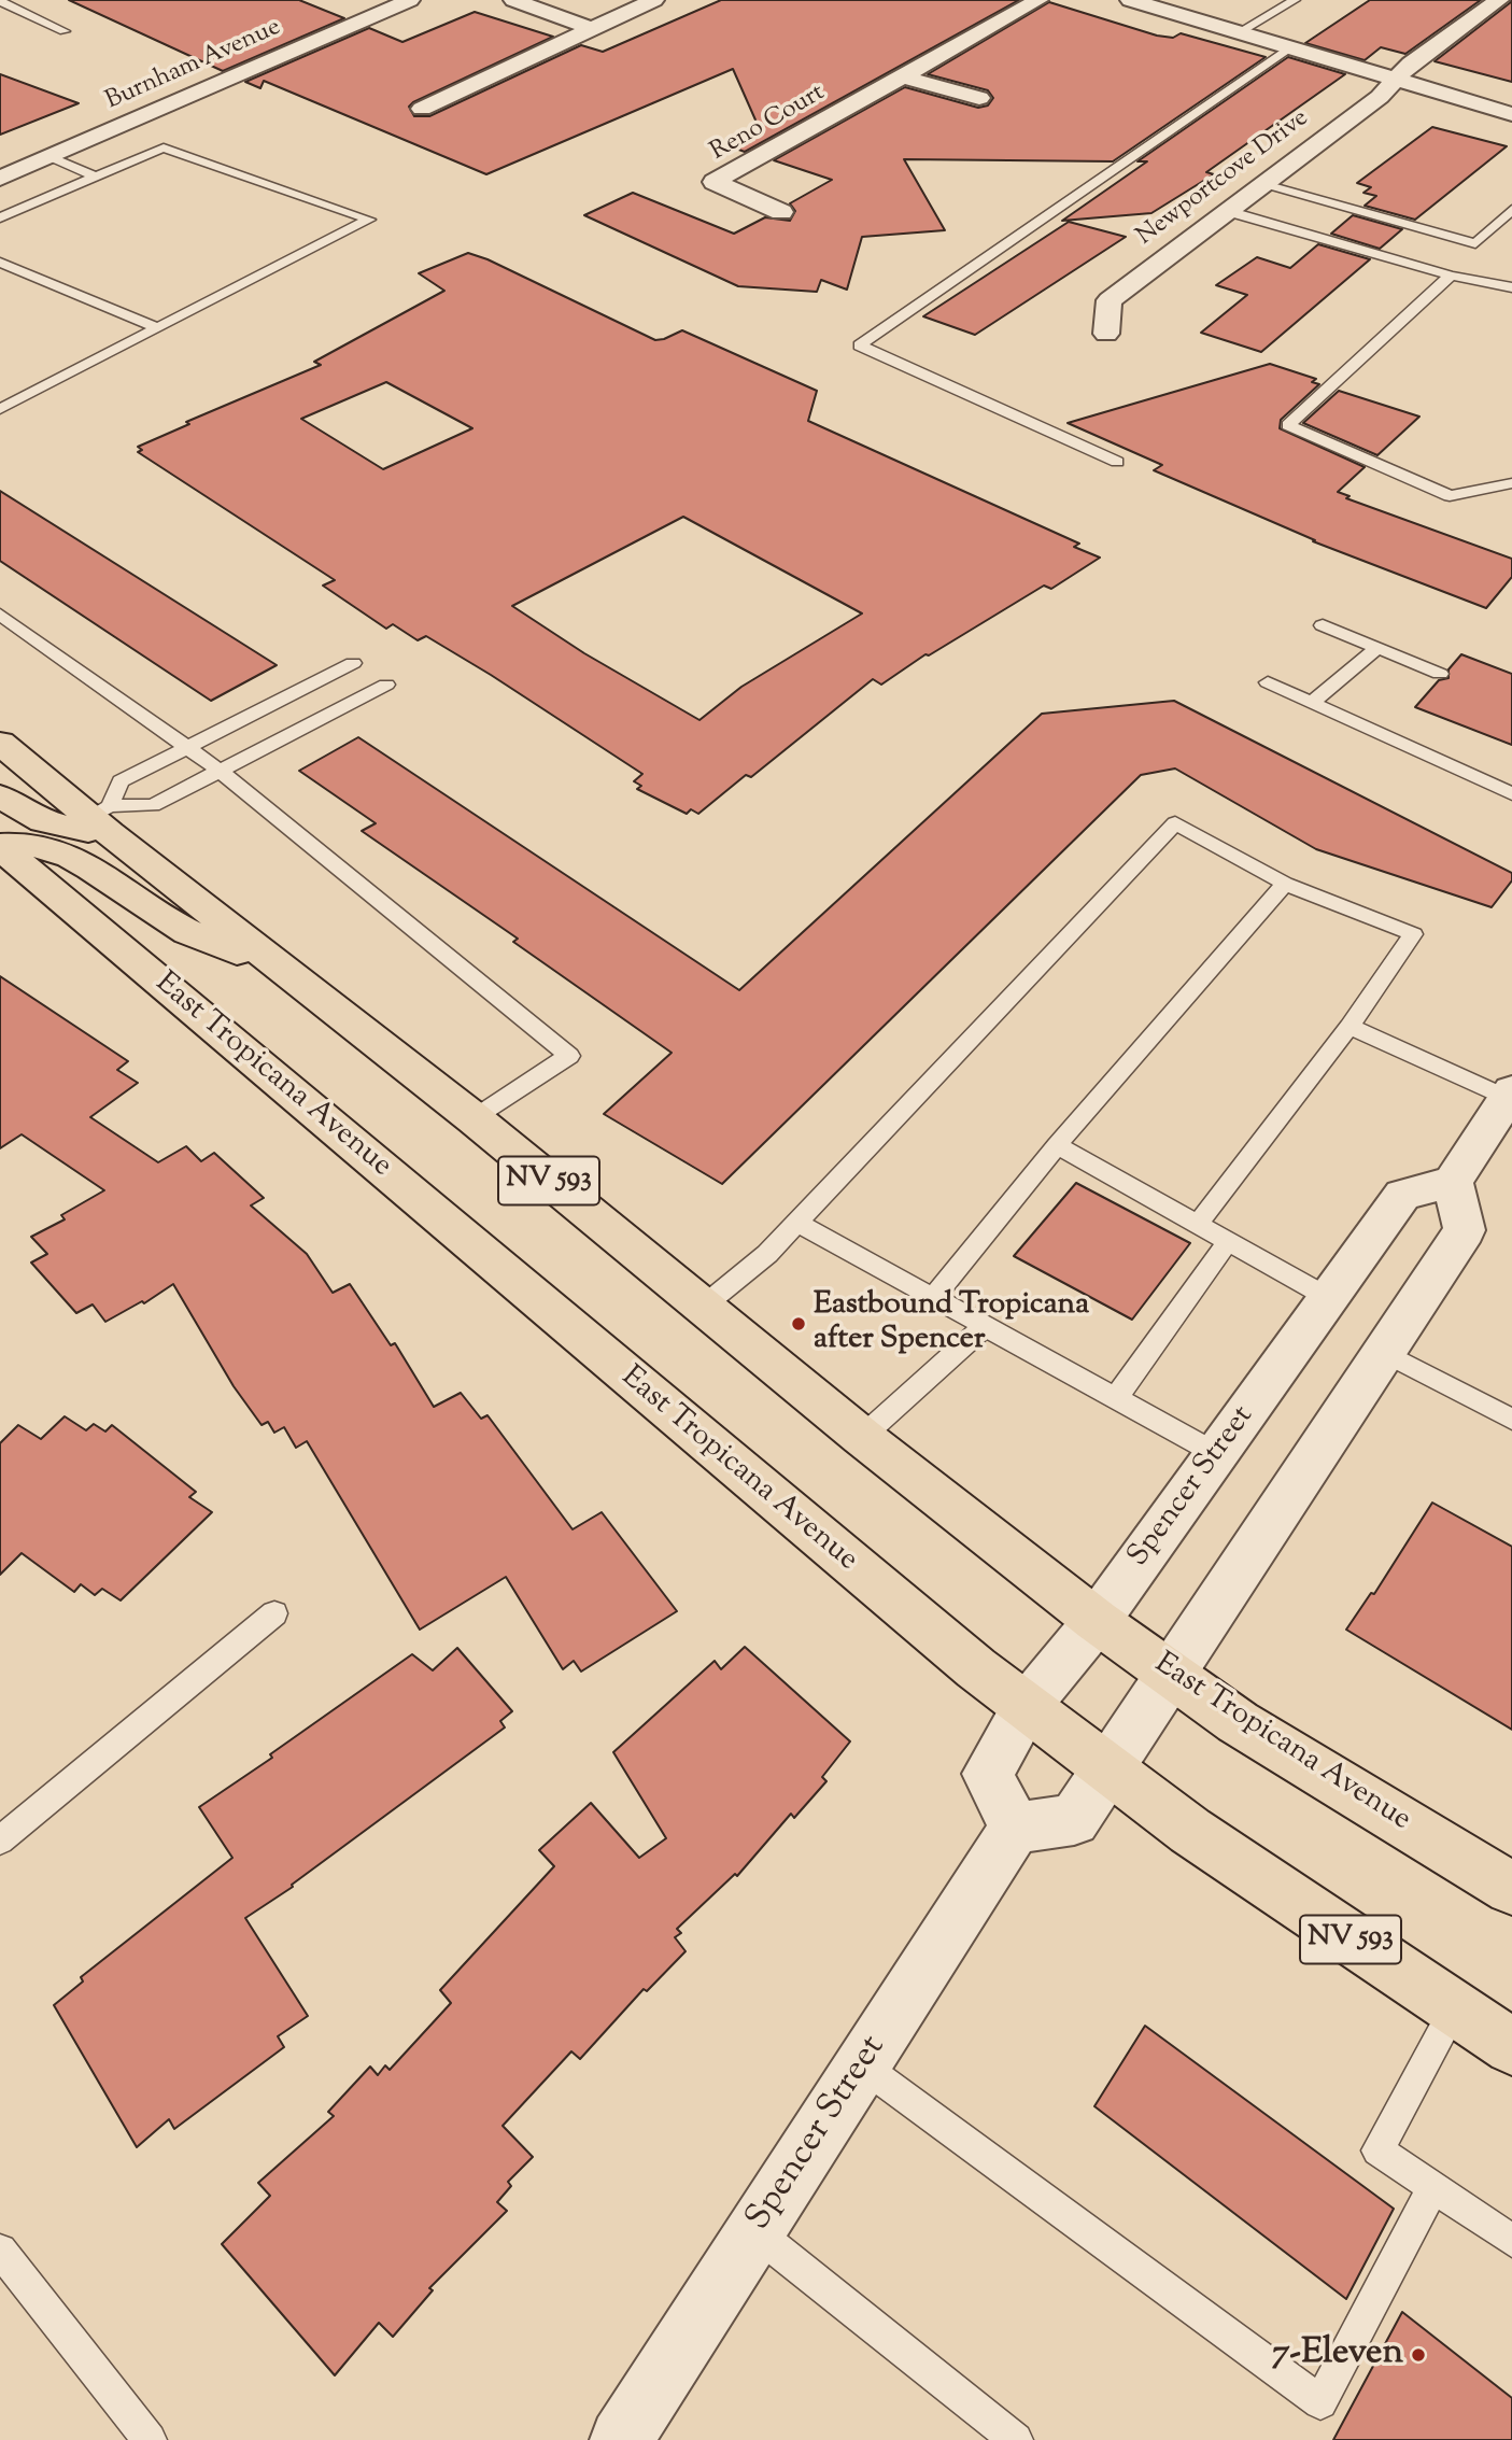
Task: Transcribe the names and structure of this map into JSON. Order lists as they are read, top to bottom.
{
  "streets": {
    "main road": ["East Tropicana Avenue", "NV 593"],
    "street": [
      "Burnham Avenue",
      "Reno Court",
      "Newportcove Drive",
      "Spencer Street"
    ]
  },
  "crossings": [
    ["East Tropicana Avenue", "Spencer Street"]
  ],
  "places": ["Eastbound Tropicana after Spencer", "7-Eleven"]
}
